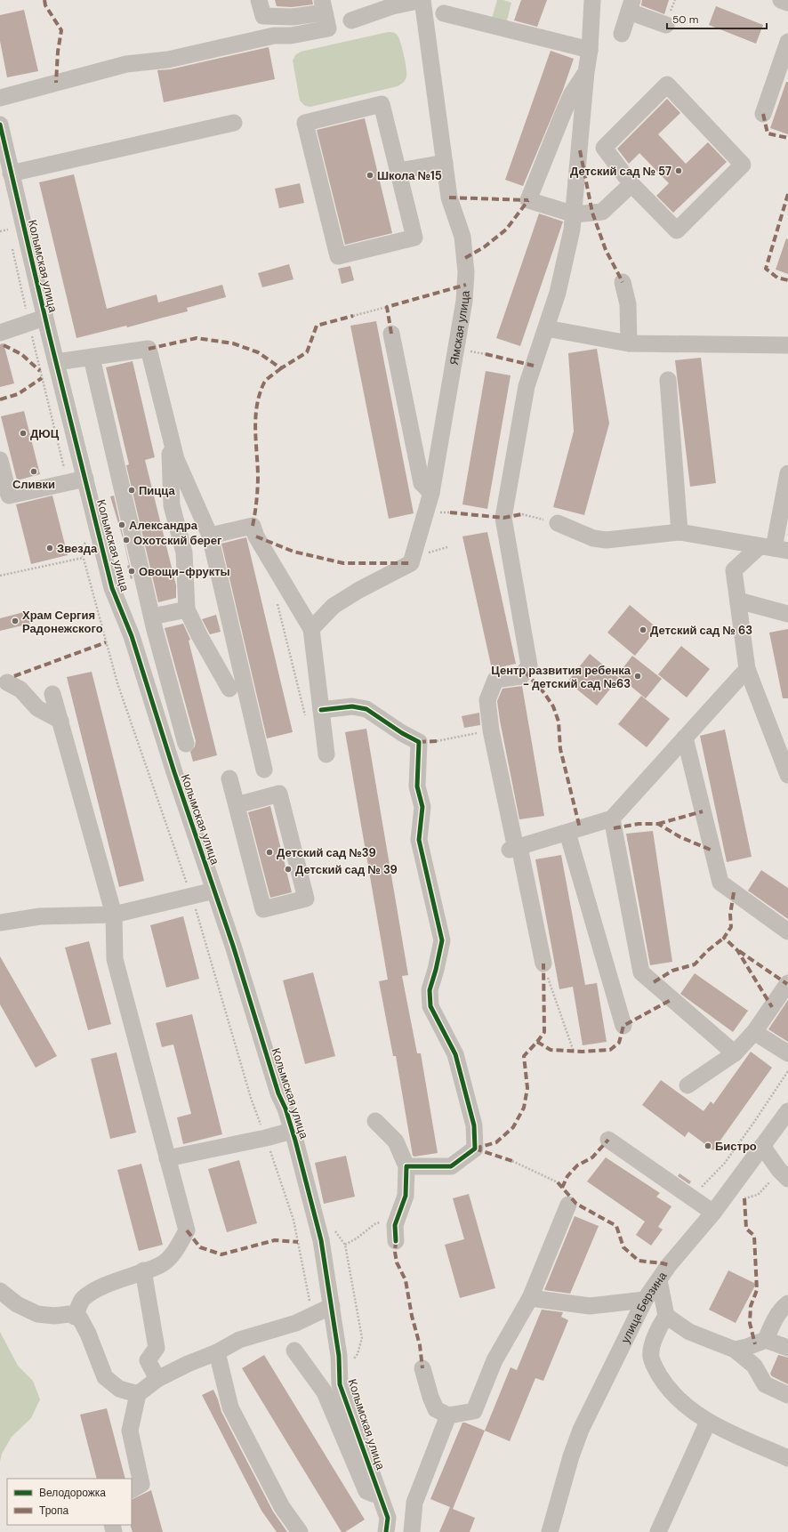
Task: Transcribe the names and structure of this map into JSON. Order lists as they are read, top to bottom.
{
  "streets": {
    "street": ["Колымская улица", "Ямская улица", "улица Берзина"]
  },
  "places": [
    "Детский сад № 57",
    "Школа №15",
    "ДЮЦ",
    "Сливки",
    "Пицца",
    "Александра",
    "Охотский берег",
    "Звезда",
    "Овощи-фрукты",
    "Храм Сергия Радонежского",
    "Детский сад № 63",
    "Центр развития ребенка - детский сад №63",
    "Детский сад №39",
    "Детский сад № 39",
    "Бистро"
  ],
  "legend": ["Велодорожка", "Тропа"],
  "scale_bar": "50 m"
}
